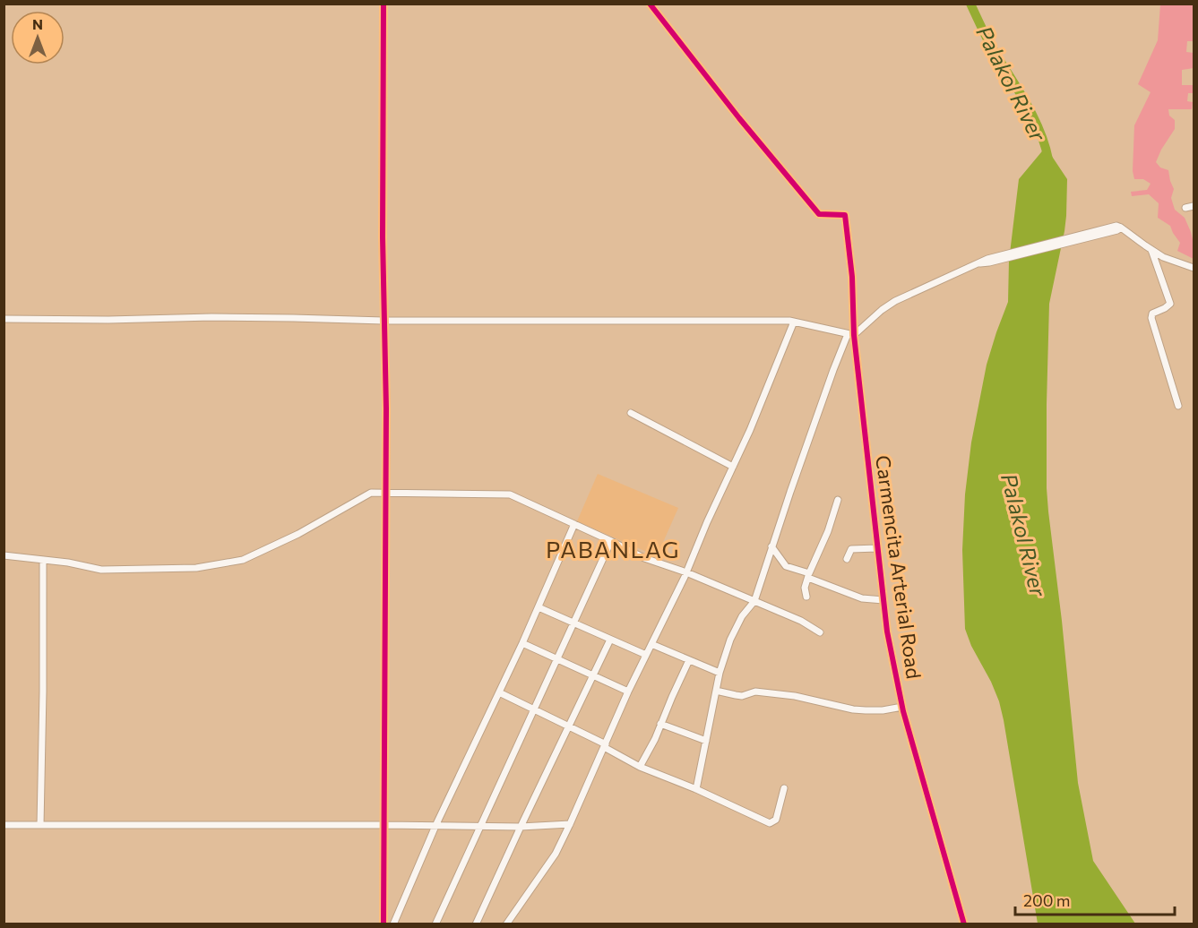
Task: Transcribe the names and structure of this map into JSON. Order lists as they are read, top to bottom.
{
  "streets": {
    "street": ["Carmencita Arterial Road"]
  },
  "districts": ["PABANLAG"],
  "water": ["Palakol River"],
  "scale_bar": "200 m",
  "north": "top"
}
